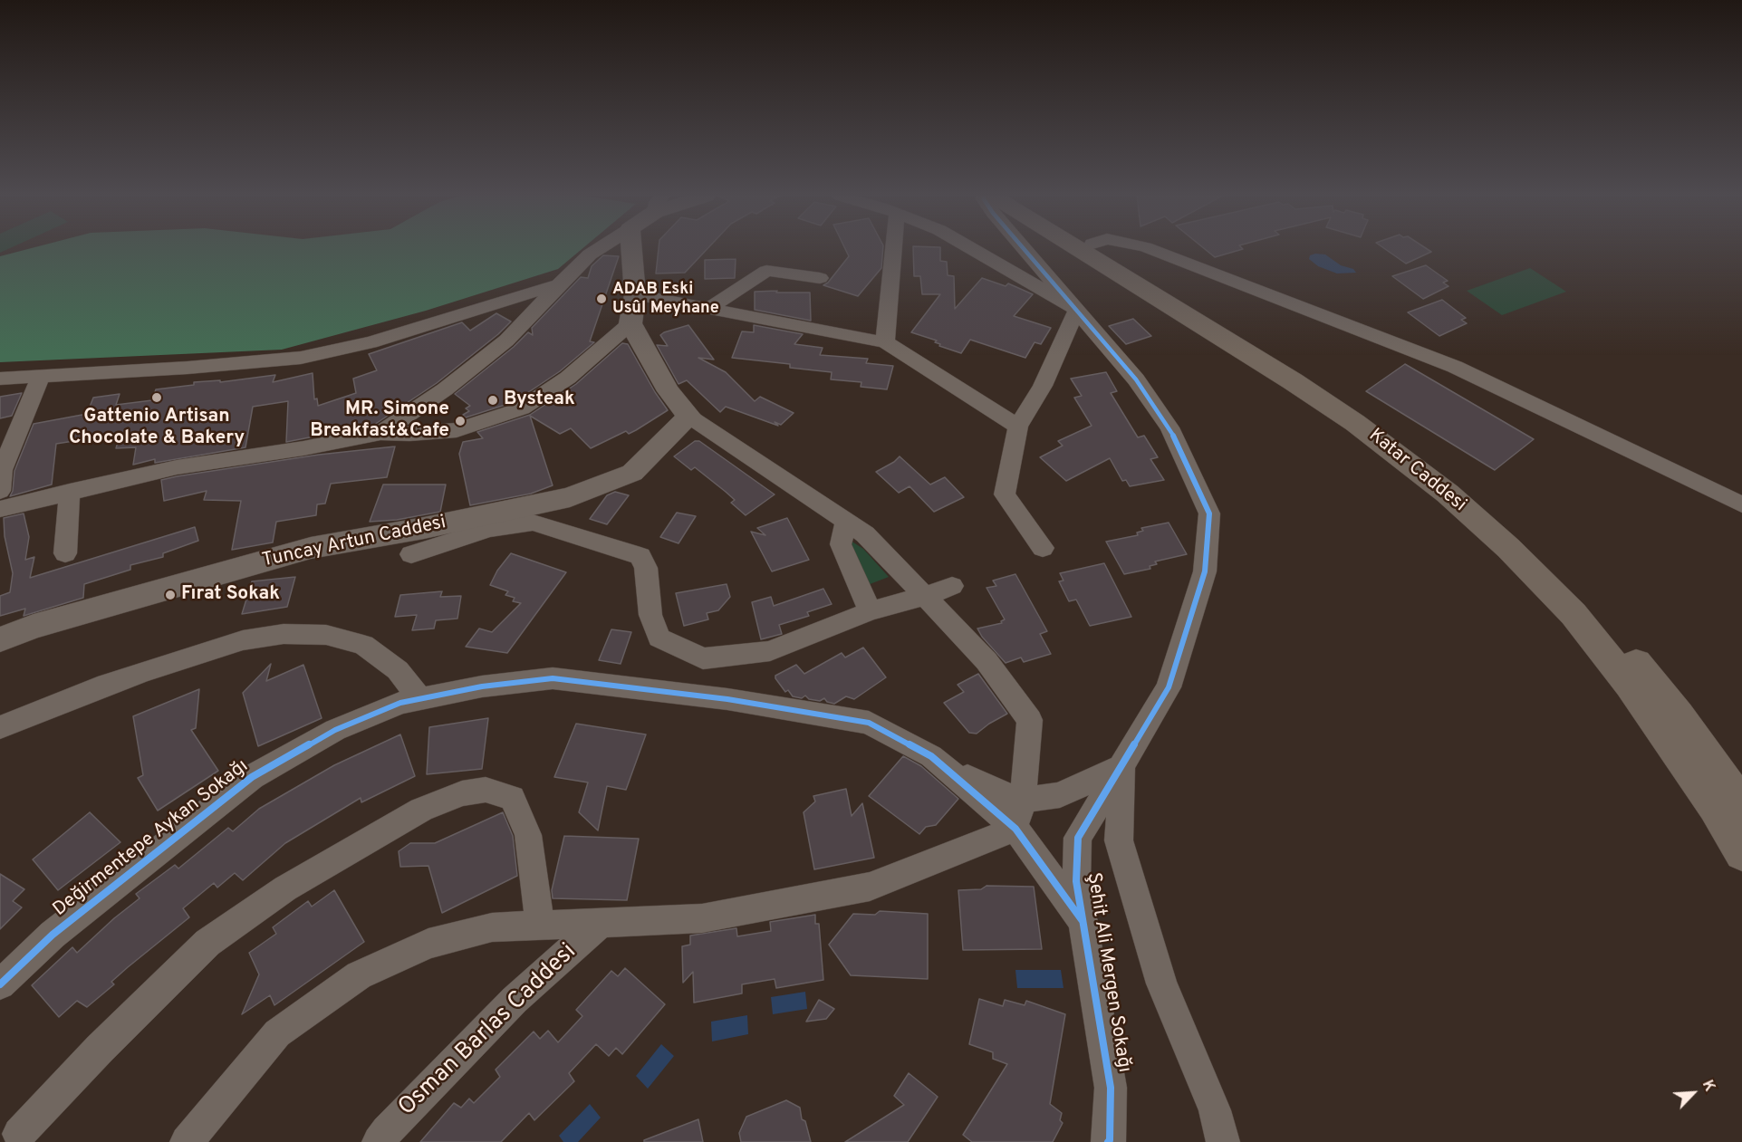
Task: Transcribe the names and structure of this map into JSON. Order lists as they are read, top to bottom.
{
  "streets": {
    "main road": ["Katar Caddesi"],
    "street": [
      "Tuncay Artun Caddesi",
      "Değirmentepe Aykan Sokağı",
      "Şehit Ali Mergen Sokağı",
      "Osman Barlas Caddesi"
    ]
  },
  "places": [
    "ADAB Eski Usûl Meyhane",
    "Gattenio Artisan Chocolate & Bakery",
    "Bysteak",
    "MR. Simone Breakfast&Cafe",
    "Fırat Sokak"
  ],
  "north": "top right"
}
